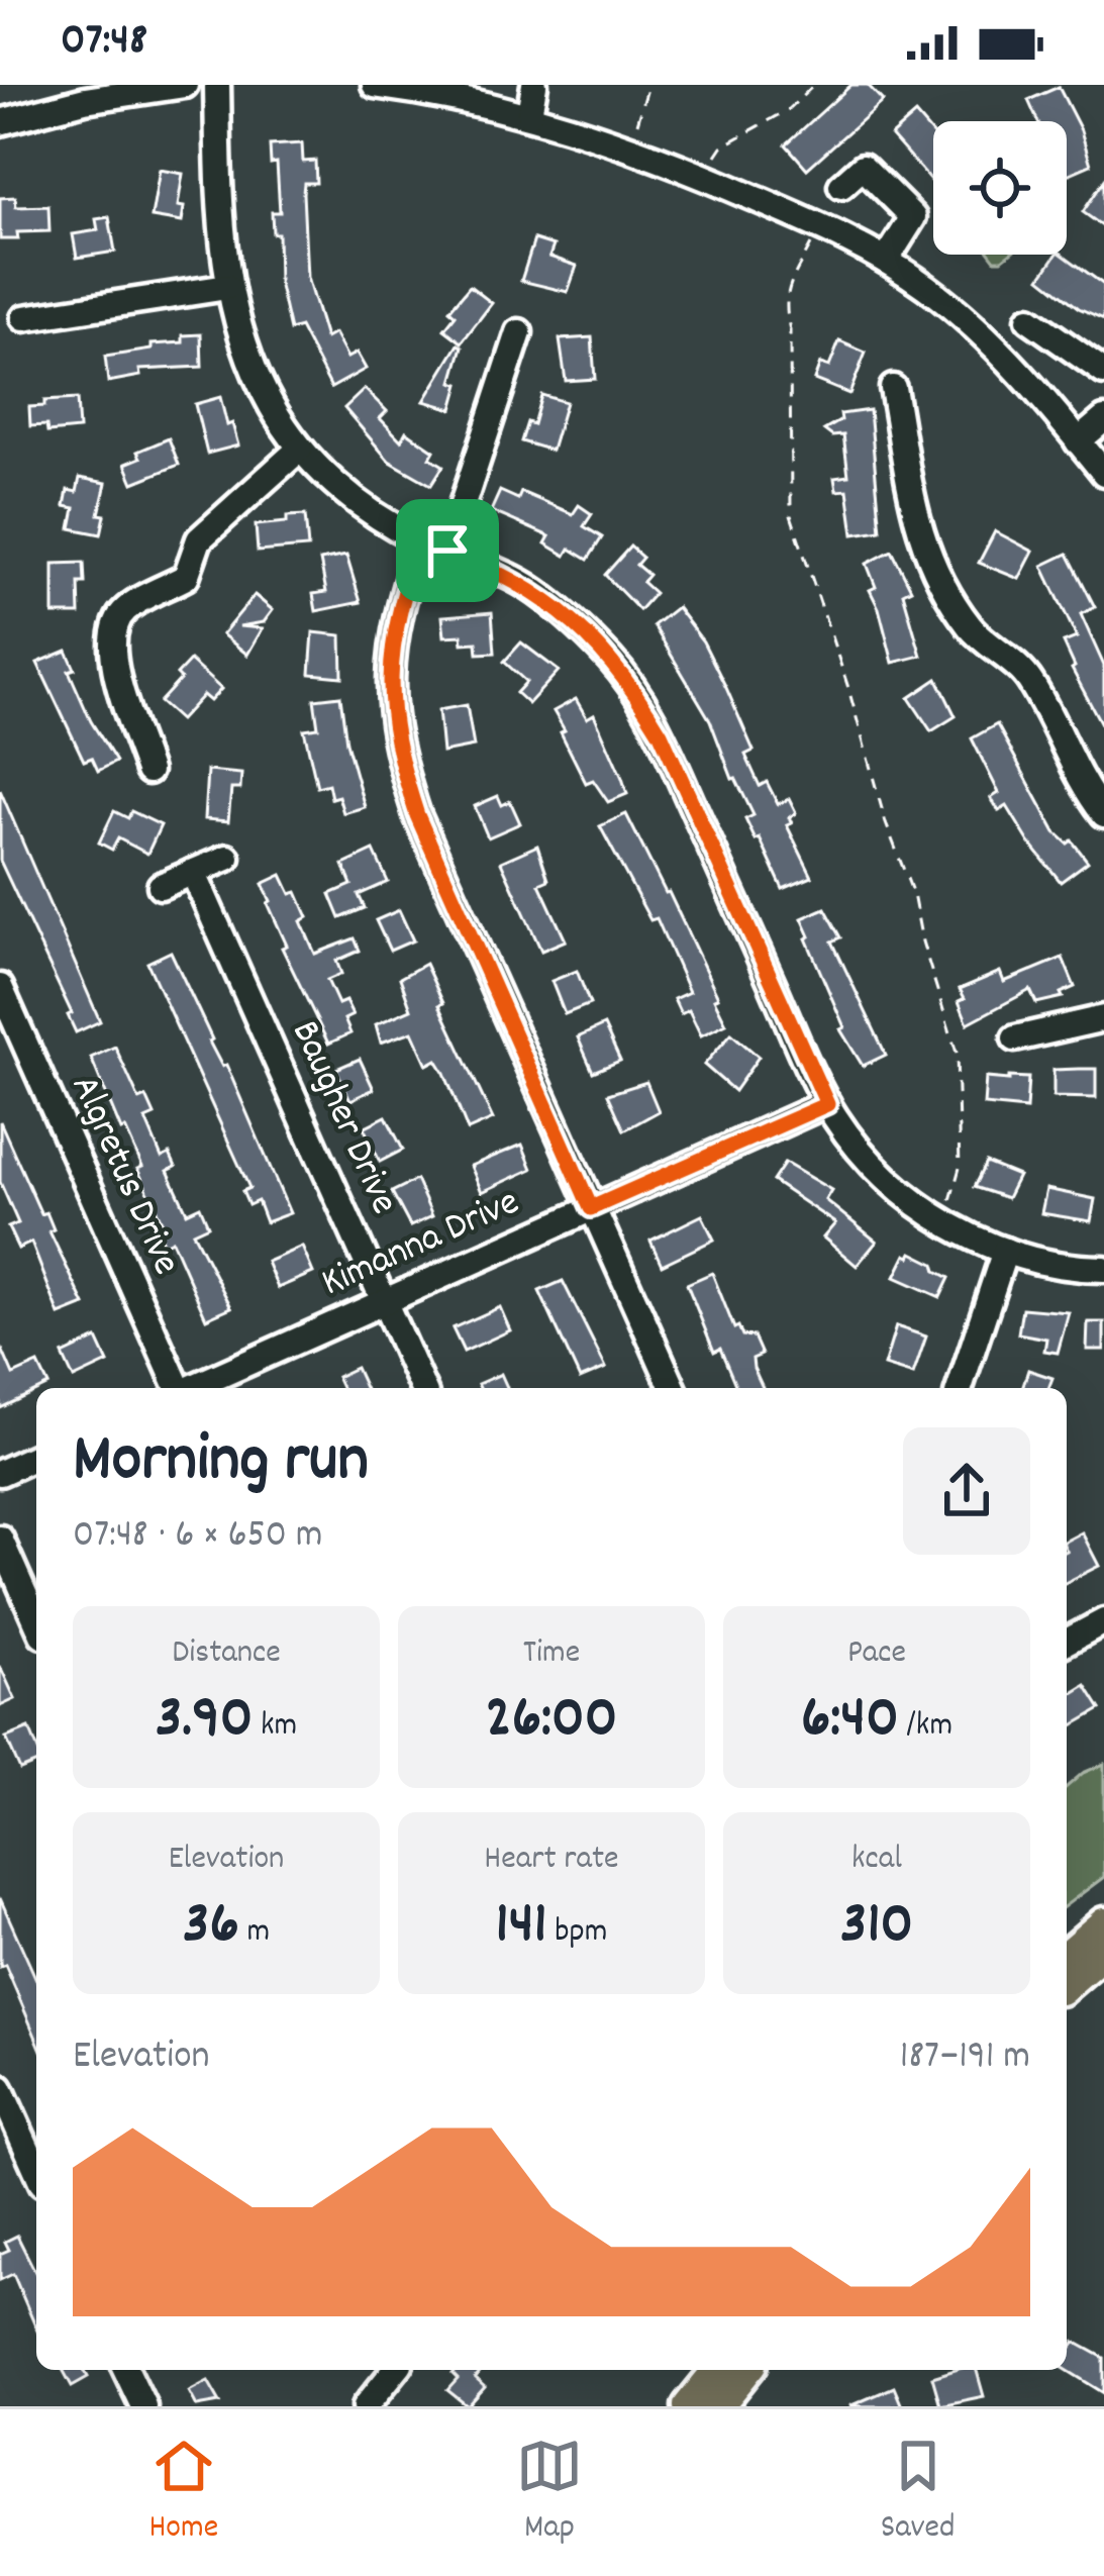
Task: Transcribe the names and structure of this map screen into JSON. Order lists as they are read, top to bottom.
{
  "streets": {
    "street": ["Baugher Drive", "Algretus Drive", "Kimanna Drive"]
  },
  "crossings": [
    ["Baugher Drive", "Kimanna Drive"]
  ],
  "page": {
    "status": "07:48",
    "heading": ["Morning run", "07:48 · 6 × 650 m"],
    "stats": [
      ["Distance", "3.90 km"],
      ["Time", "26:00"],
      ["Pace", "6:40 /km"],
      ["Elevation", "36 m"],
      ["Heart rate", "141 bpm"],
      ["kcal", "310"]
    ],
    "chart": ["Elevation", "187–191 m"],
    "tabs": ["Home", "Map", "Saved"]
  }
}
